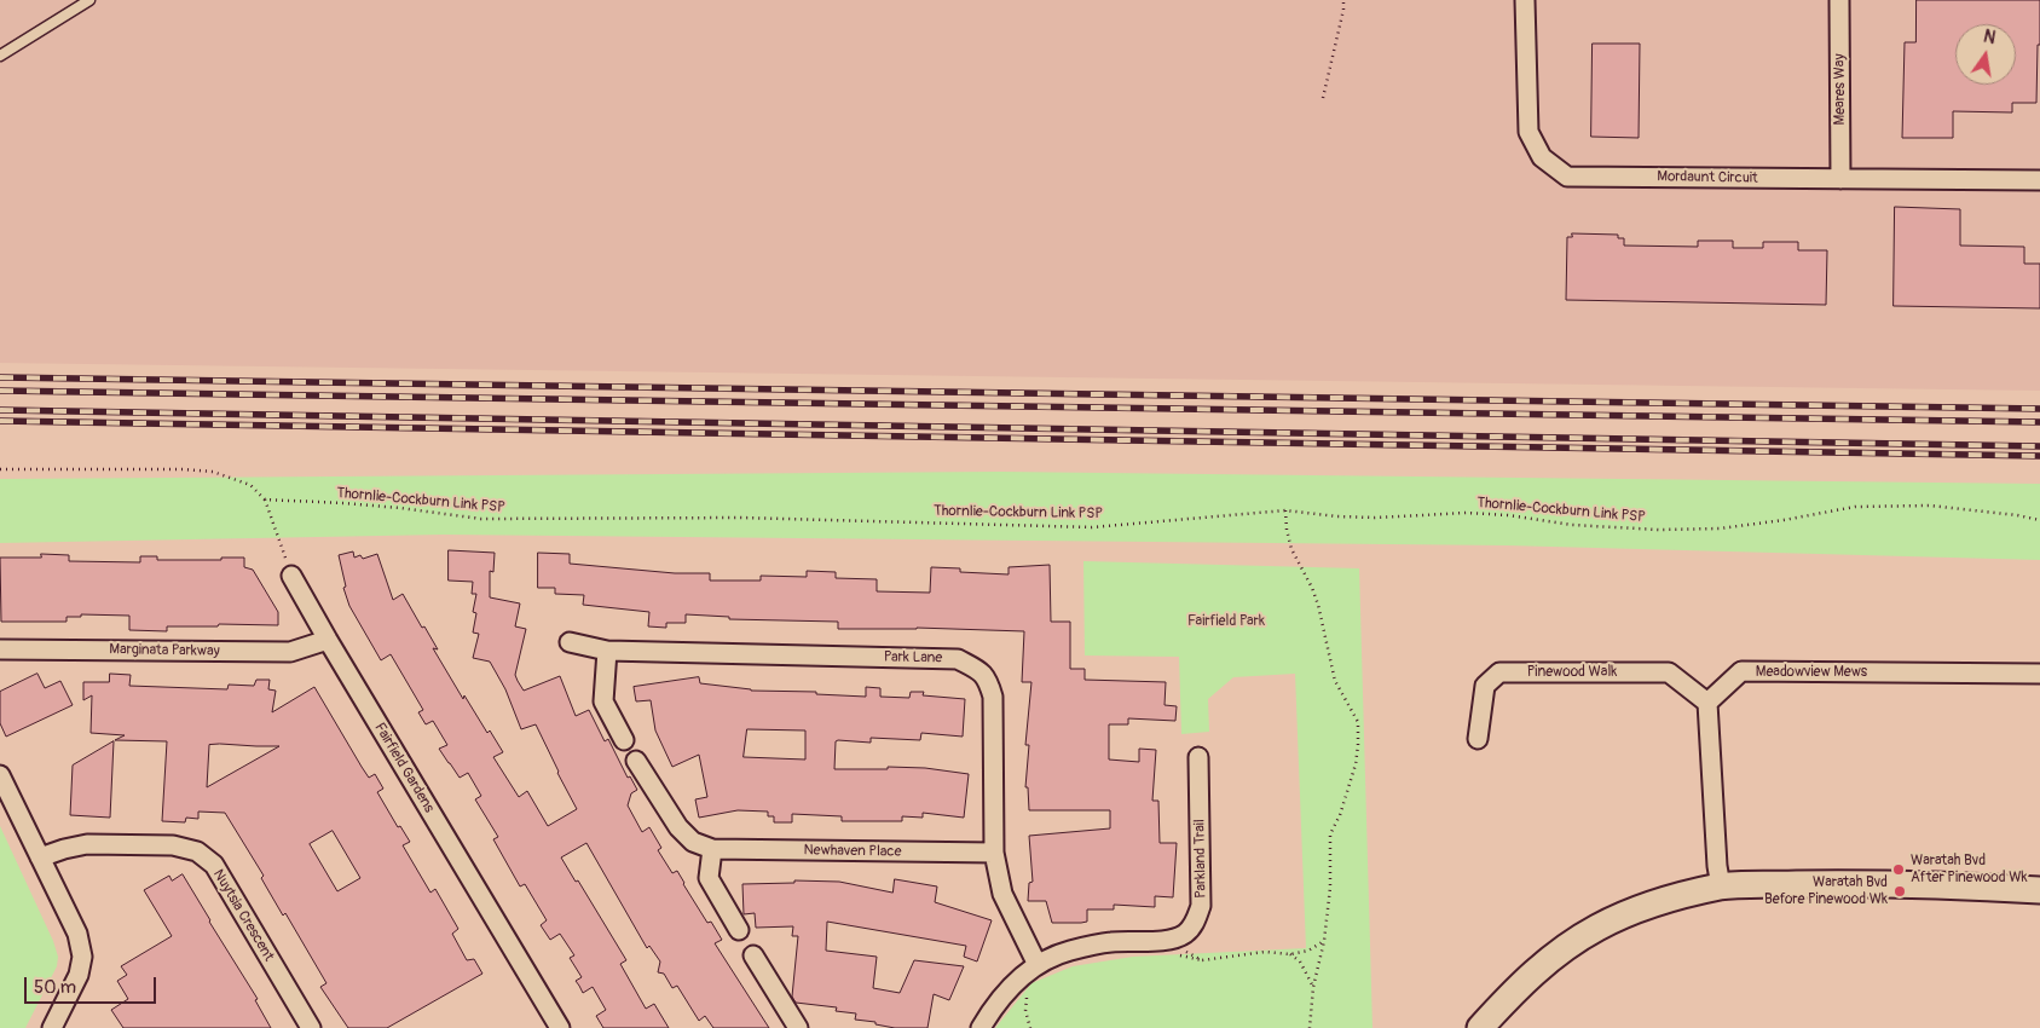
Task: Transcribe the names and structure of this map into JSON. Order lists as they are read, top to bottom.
{
  "streets": {
    "street": [
      "Meares Way",
      "Mordaunt Circuit",
      "Marginata Parkway",
      "Park Lane",
      "Pinewood Walk",
      "Meadowview Mews",
      "Fairfield Gardens",
      "Newhaven Place",
      "Parkland Trail",
      "Nuytsia Crescent"
    ],
    "path": ["Thornlie-Cockburn Link PSP"]
  },
  "crossings": [
    ["Meares Way", "Mordaunt Circuit"],
    ["Marginata Parkway", "Fairfield Gardens"],
    ["Park Lane", "Newhaven Place"],
    ["Park Lane", "Parkland Trail"],
    ["Pinewood Walk", "Meadowview Mews"]
  ],
  "parks": ["Fairfield Park"],
  "places": ["Waratah Bvd After Pinewood Wk", "Waratah Bvd Before Pinewood Wk"],
  "scale_bar": "50 m",
  "north": "top"
}
